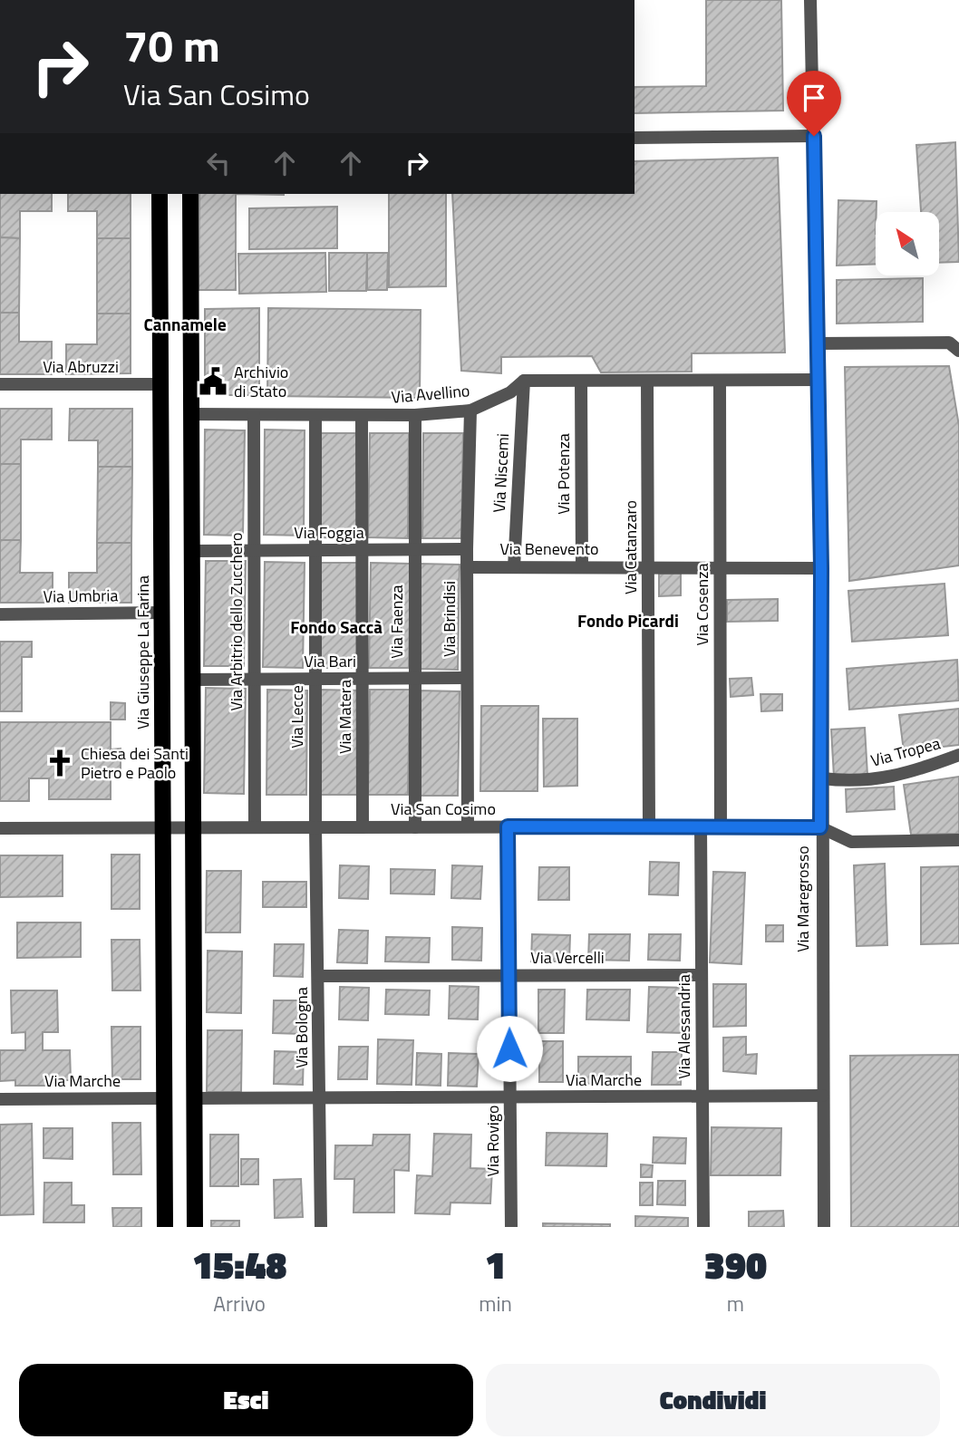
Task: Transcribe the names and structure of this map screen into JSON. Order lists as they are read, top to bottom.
{
  "streets": {
    "main road": ["Via Giuseppe La Farina"],
    "street": [
      "Via Abruzzi",
      "Via Avellino",
      "Via Niscemi",
      "Via Potenza",
      "Via Foggia",
      "Via Catanzaro",
      "Via Benevento",
      "Via Umbria",
      "Via Cosenza",
      "Via Brindisi",
      "Via Arbitrio dello Zucchero",
      "Via Faenza",
      "Via Bari",
      "Via Lecce",
      "Via Matera",
      "Via Tropea",
      "Via San Cosimo",
      "Via Maregrosso",
      "Via Vercelli",
      "Via Alessandria",
      "Via Bologna",
      "Via Marche",
      "Via Rovigo"
    ]
  },
  "crossings": [
    ["Via Abruzzi", "Via Giuseppe La Farina"],
    ["Via Avellino", "Via Niscemi"],
    ["Via Avellino", "Via Brindisi"],
    ["Via Avellino", "Via Arbitrio dello Zucchero"],
    ["Via Avellino", "Via Faenza"],
    ["Via Avellino", "Via Lecce"],
    ["Via Avellino", "Via Matera"],
    ["Via Niscemi", "Via Benevento"],
    ["Via Potenza", "Via Benevento"],
    ["Via Foggia", "Via Brindisi"],
    ["Via Foggia", "Via Arbitrio dello Zucchero"],
    ["Via Foggia", "Via Faenza"],
    ["Via Foggia", "Via Lecce"],
    ["Via Foggia", "Via Matera"],
    ["Via Catanzaro", "Via Benevento"],
    ["Via Catanzaro", "Via San Cosimo"],
    ["Via Benevento", "Via Cosenza"],
    ["Via Benevento", "Via Brindisi"],
    ["Via Benevento", "Via Maregrosso"],
    ["Via Umbria", "Via Giuseppe La Farina"],
    ["Via Cosenza", "Via San Cosimo"],
    ["Via Brindisi", "Via Bari"],
    ["Via Brindisi", "Via San Cosimo"],
    ["Via Arbitrio dello Zucchero", "Via Bari"],
    ["Via Arbitrio dello Zucchero", "Via San Cosimo"],
    ["Via Faenza", "Via Bari"],
    ["Via Faenza", "Via San Cosimo"],
    ["Via Giuseppe La Farina", "Via San Cosimo"],
    ["Via Giuseppe La Farina", "Via Marche"],
    ["Via Bari", "Via Lecce"],
    ["Via Bari", "Via Matera"],
    ["Via Lecce", "Via San Cosimo"],
    ["Via Lecce", "Via Bologna"],
    ["Via Matera", "Via San Cosimo"],
    ["Via Tropea", "Via Maregrosso"],
    ["Via San Cosimo", "Via Maregrosso"],
    ["Via San Cosimo", "Via Alessandria"],
    ["Via San Cosimo", "Via Bologna"],
    ["Via San Cosimo", "Via Rovigo"],
    ["Via Maregrosso", "Via Marche"],
    ["Via Vercelli", "Via Alessandria"],
    ["Via Vercelli", "Via Bologna"],
    ["Via Vercelli", "Via Rovigo"],
    ["Via Alessandria", "Via Marche"],
    ["Via Bologna", "Via Marche"],
    ["Via Marche", "Via Rovigo"]
  ],
  "districts": ["Cannamele", "Fondo Picardi", "Fondo Saccà"],
  "places": {
    "public building": ["Archivio di Stato"],
    "church": ["Chiesa dei Santi Pietro e Paolo"]
  },
  "north": "top left",
  "page": {
    "turn": ["70 m", "Via San Cosimo"],
    "eta": [
      "15:48",
      "Arrivo",
      "1",
      "min",
      "390",
      "m"
    ],
    "buttons": ["Esci", "Condividi"]
  }
}
